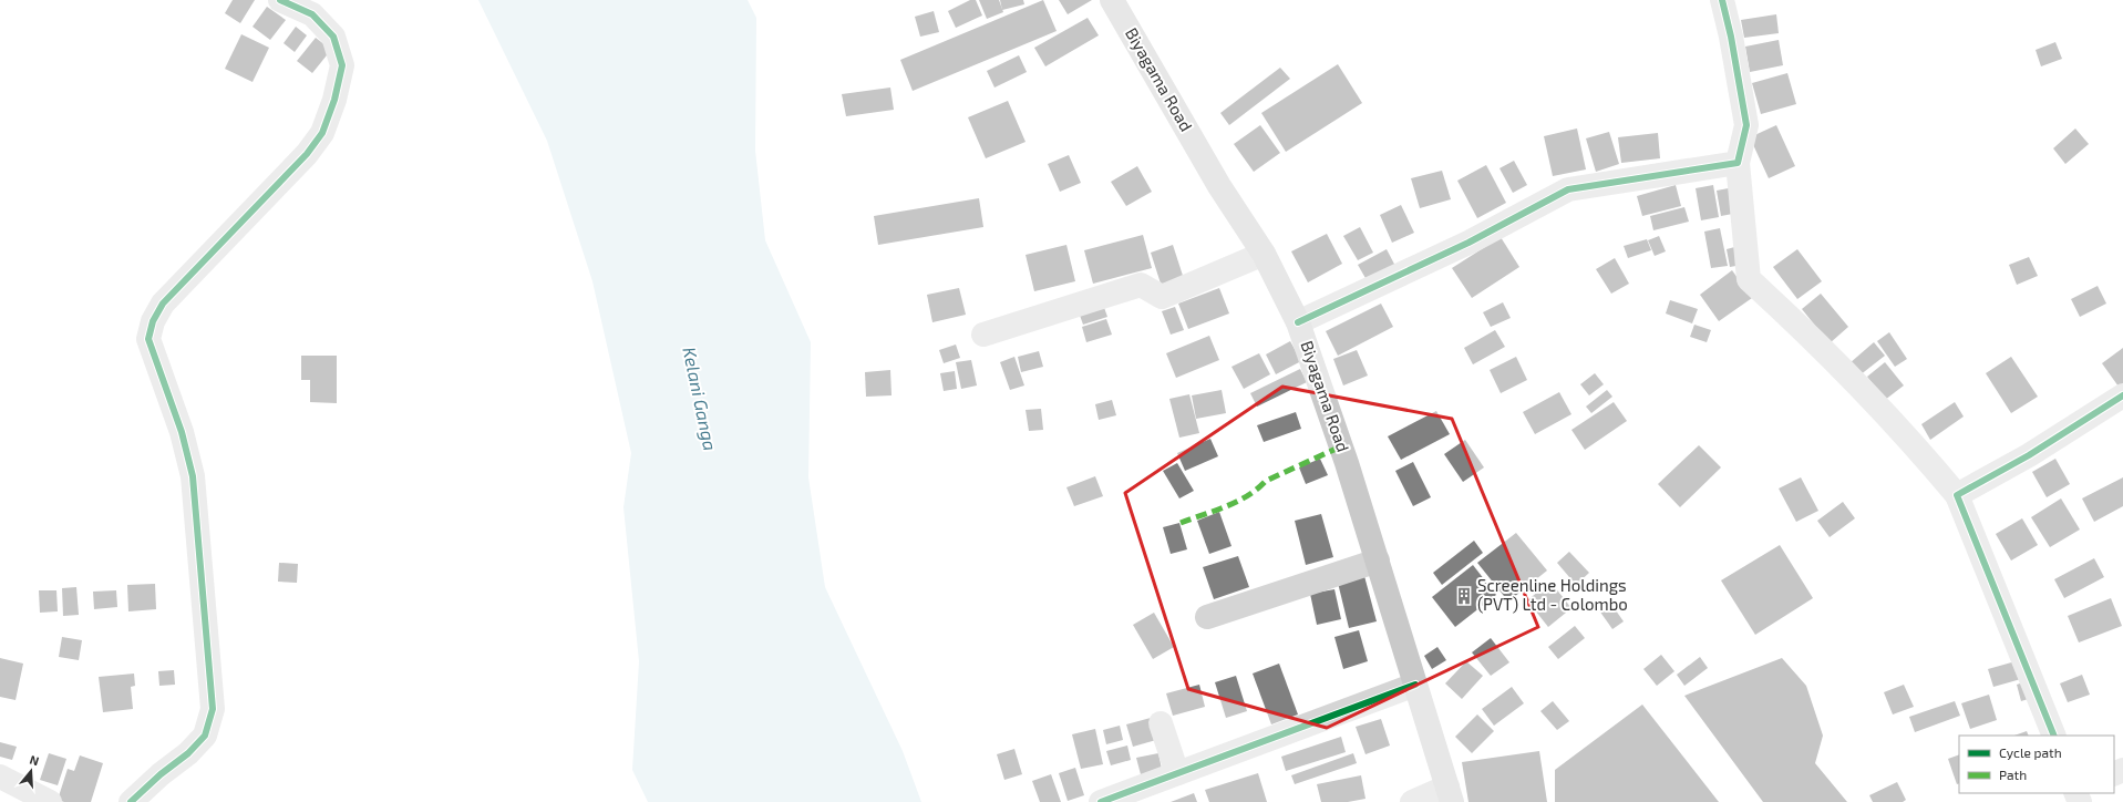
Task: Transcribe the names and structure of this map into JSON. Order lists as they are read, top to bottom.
{
  "streets": {
    "main road": ["Biyagama Road"]
  },
  "water": ["Kelani Ganga"],
  "places": {
    "building": ["Screenline Holdings (PVT) Ltd - Colombo"]
  },
  "legend": ["Cycle path", "Path"],
  "north": "top"
}
